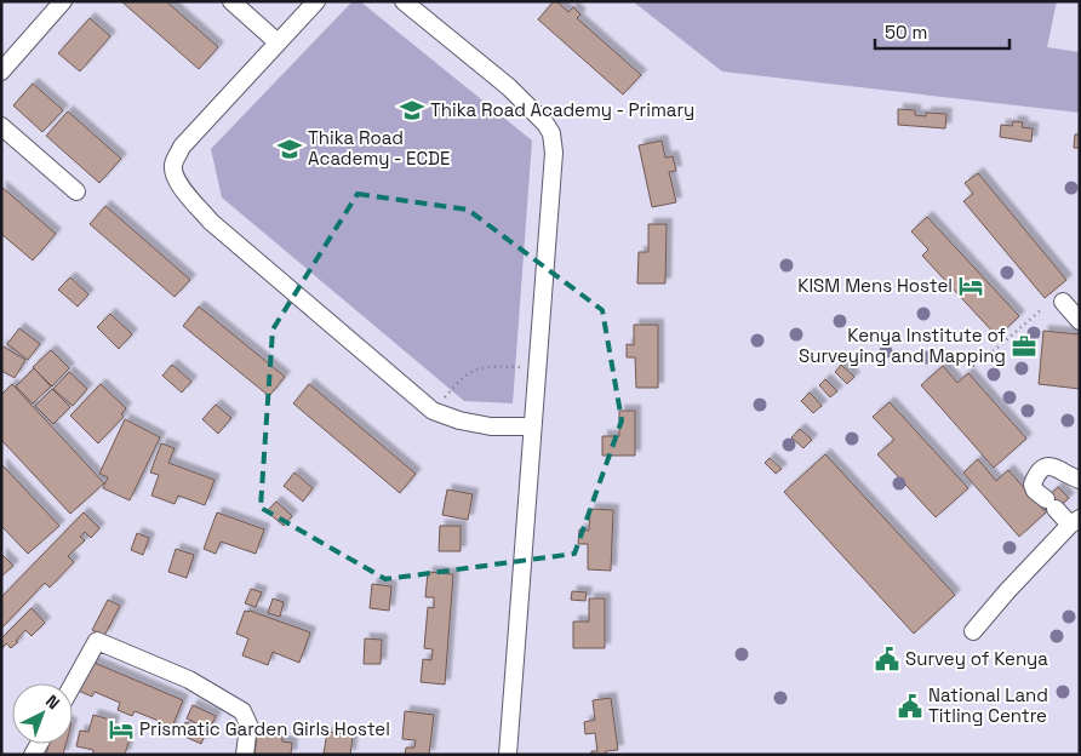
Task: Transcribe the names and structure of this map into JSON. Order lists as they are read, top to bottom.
{
  "places": {
    "school or university": ["Thika Road Academy - Primary", "Thika Road Academy - ECDE"],
    "hotel": ["KISM Mens Hostel", "Prismatic Garden Girls Hostel"],
    "office": ["Kenya Institute of Surveying and Mapping"],
    "public building": ["Survey of Kenya", "National Land Titling Centre"]
  },
  "scale_bar": "50 m",
  "north": "top right"
}
